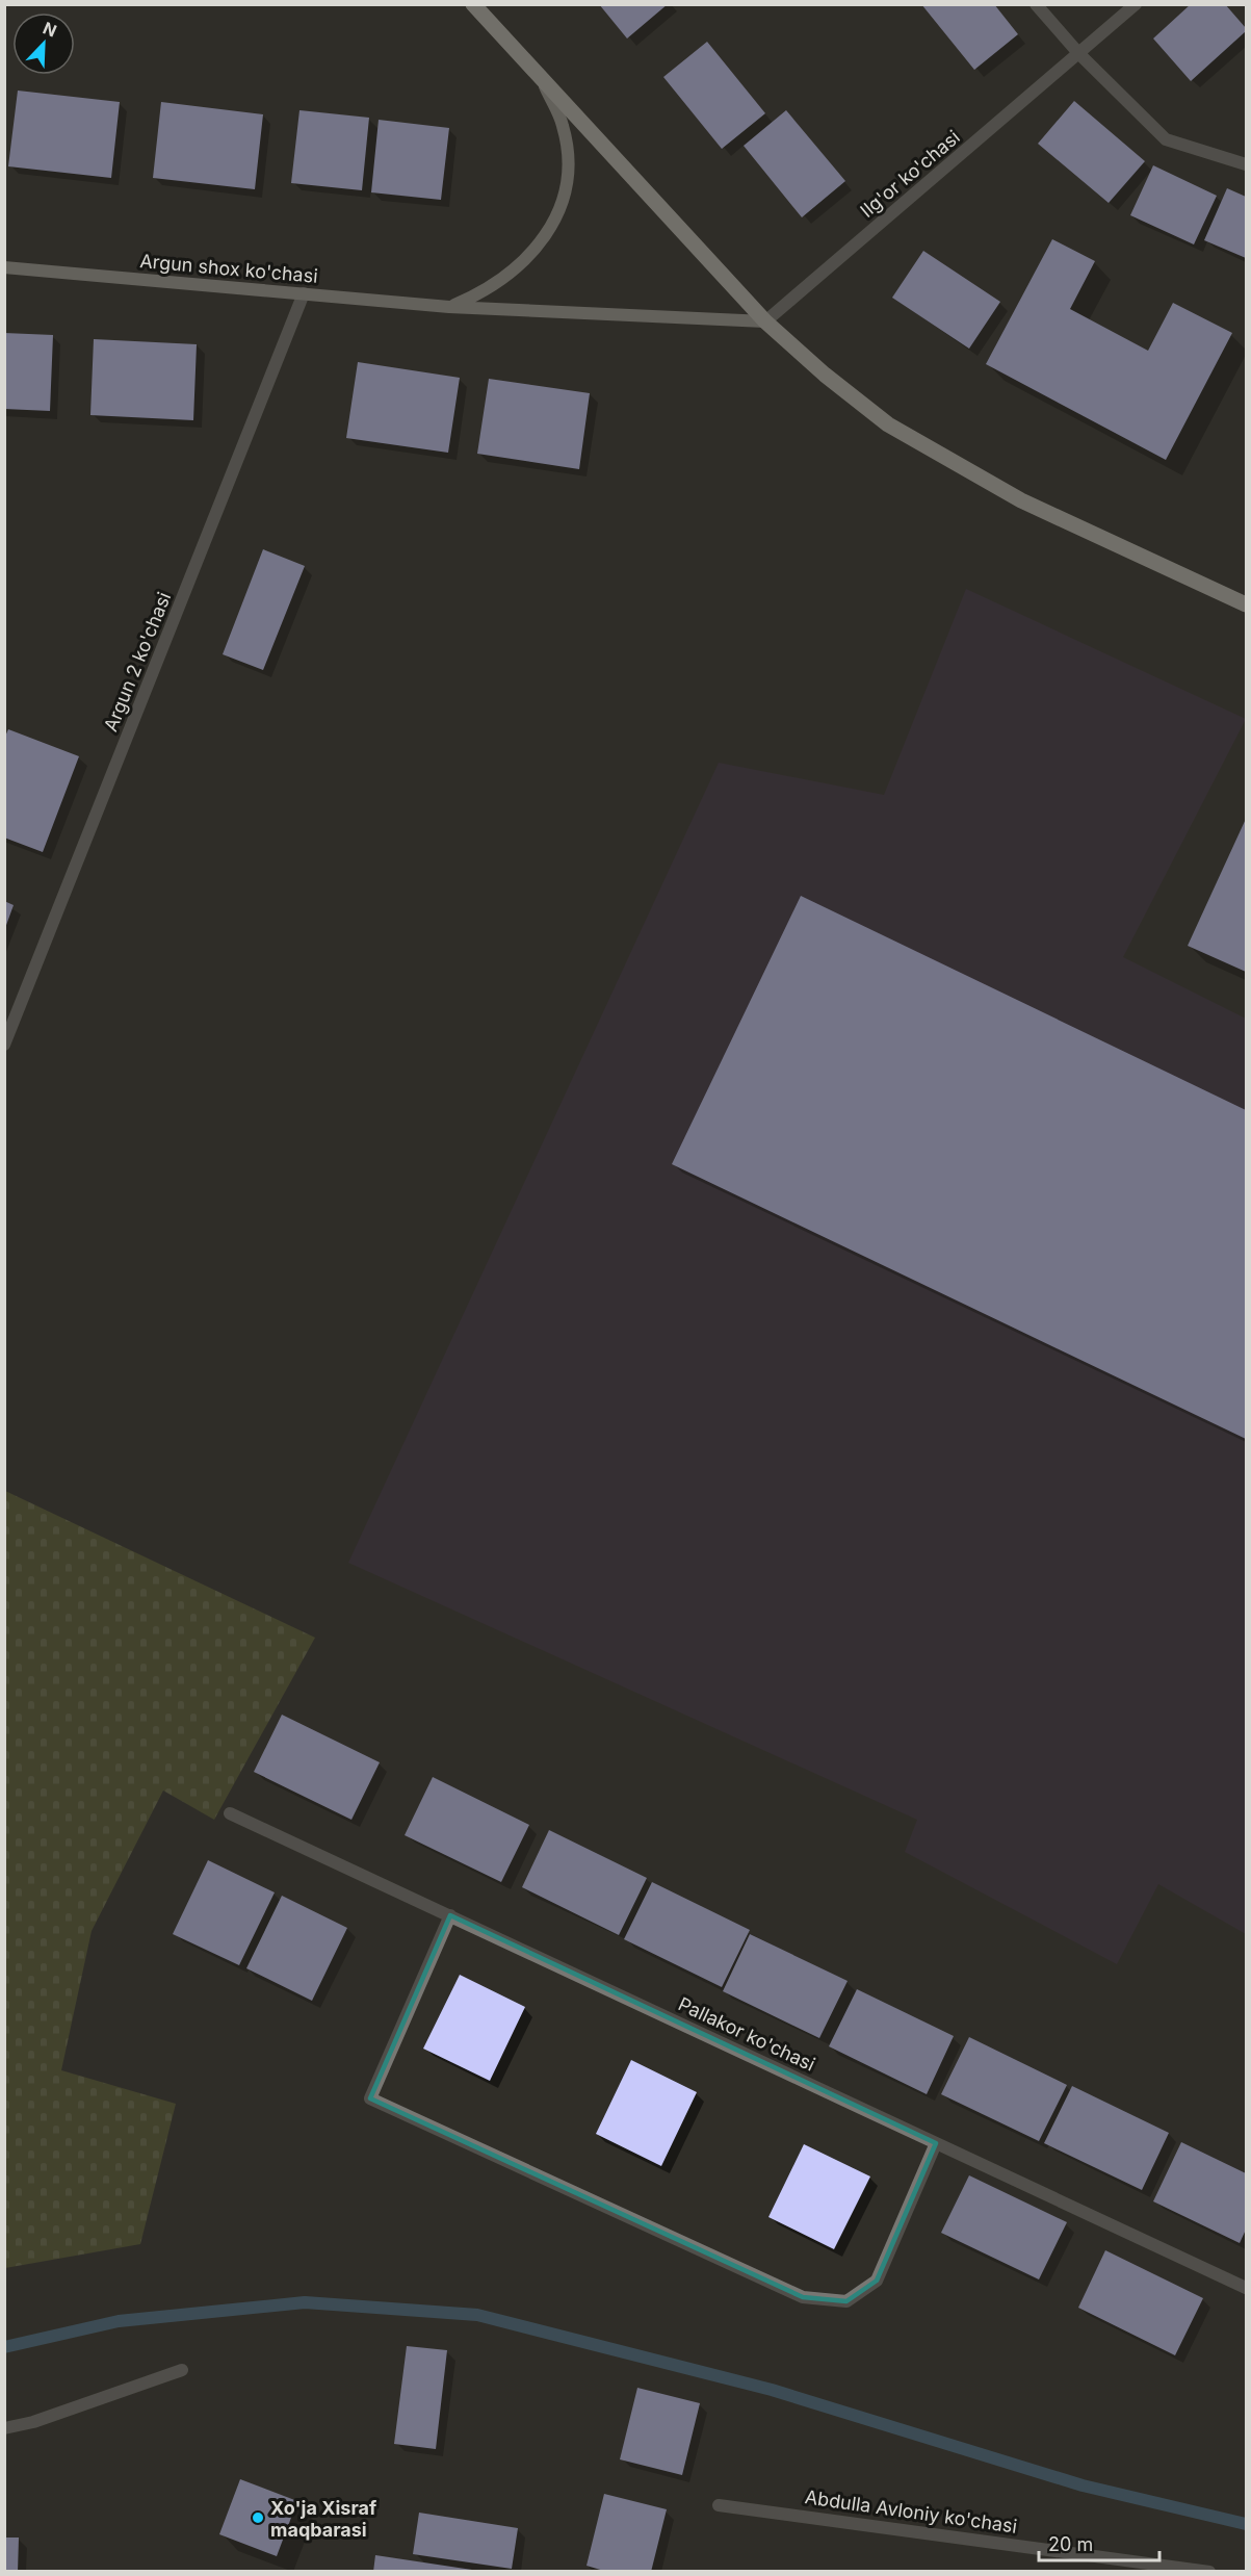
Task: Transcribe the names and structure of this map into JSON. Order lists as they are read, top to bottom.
{
  "streets": {
    "street": [
      "Ilg'or ko'chasi",
      "Argun shox ko'chasi",
      "Argun 2 ko'chasi",
      "Pallakor ko'chasi",
      "Abdulla Avloniy ko'chasi"
    ]
  },
  "crossings": [
    ["Ilg'or ko'chasi", "Argun shox ko'chasi"],
    ["Argun shox ko'chasi", "Argun 2 ko'chasi"]
  ],
  "places": ["Xo'ja Xisraf maqbarasi"],
  "scale_bar": "20 m",
  "north": "top right"
}
